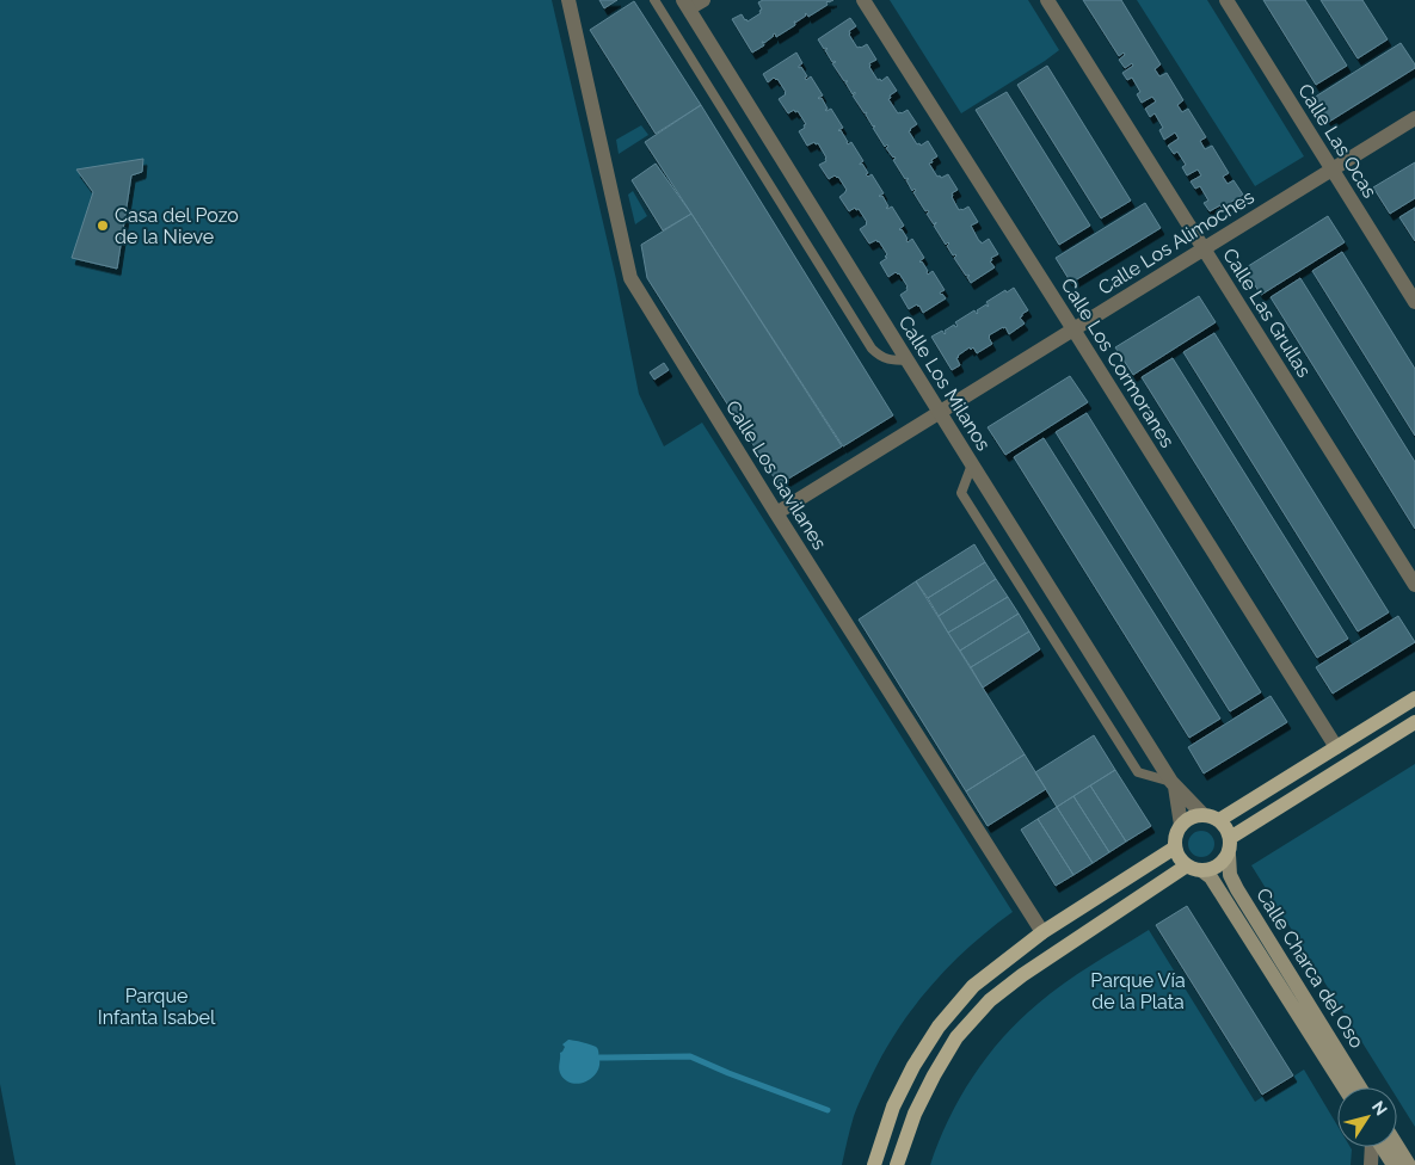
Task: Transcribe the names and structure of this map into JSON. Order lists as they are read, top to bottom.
{
  "streets": {
    "main road": ["Calle Charca del Oso"],
    "street": [
      "Calle Las Ocas",
      "Calle Los Alimoches",
      "Calle Las Grullas",
      "Calle Los Cormoranes",
      "Calle Los Milanos",
      "Calle Los Gavilanes"
    ]
  },
  "crossings": [
    ["Calle Las Ocas", "Calle Los Alimoches"],
    ["Calle Los Alimoches", "Calle Las Grullas"],
    ["Calle Los Alimoches", "Calle Los Cormoranes"],
    ["Calle Los Alimoches", "Calle Los Milanos"],
    ["Calle Los Alimoches", "Calle Los Gavilanes"],
    ["Calle Los Milanos", "Calle Charca del Oso"]
  ],
  "parks": ["Parque Vía de la Plata", "Parque Infanta Isabel"],
  "places": ["Casa del Pozo de la Nieve"],
  "north": "top right"
}
